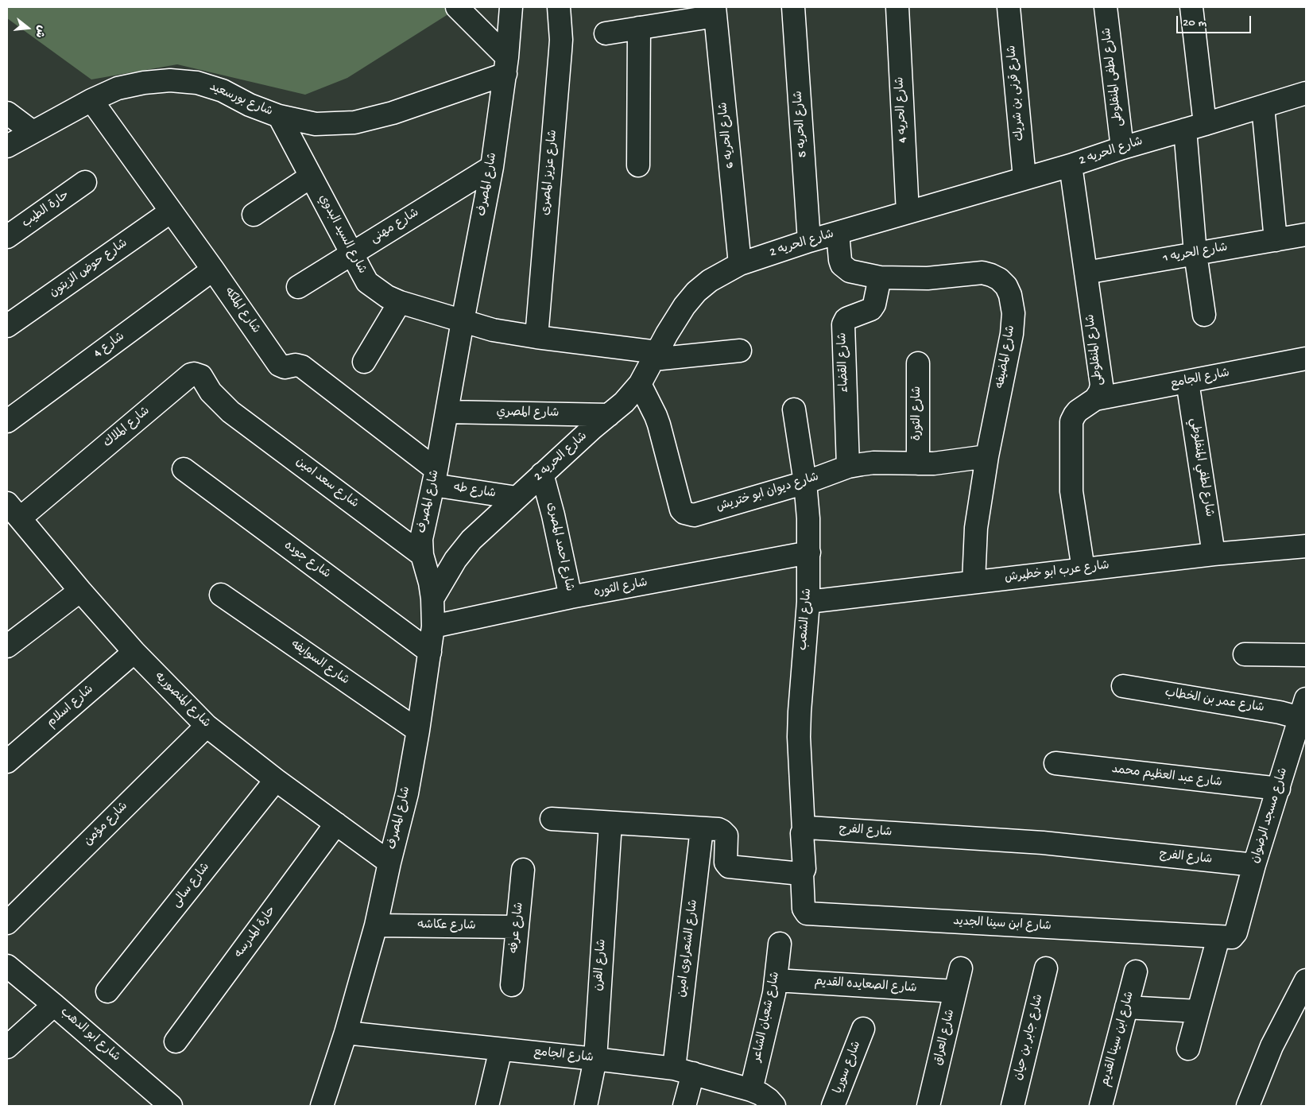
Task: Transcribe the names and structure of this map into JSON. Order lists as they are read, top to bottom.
{
  "streets": {
    "street": [
      "شارع لطفى المنفلوطى",
      "شارع قرنى بن شريك",
      "شارع بورسعيد",
      "شارع الحريه 4",
      "شارع الحريه 5",
      "شارع الحريه 6",
      "شارع الحريه 2",
      "شارع عزيز المصرى",
      "شارع المصرف",
      "حارة الطيب",
      "شارع مهنى",
      "شارع السيد البدوي",
      "شارع الحريه 1",
      "شارع حوض الزيتون",
      "شارع الملكه",
      "شارع 4",
      "شارع المنفلوطى",
      "شارع المضيفه",
      "شارع القضاء",
      "شارع الجامع",
      "شارع المصري",
      "شارع الثورة",
      "شارع الملاك",
      "شارع لطفي المنفلوطي",
      "شارع سعد امين",
      "شارع طه",
      "شارع ديوان ابو ختريش",
      "شارع احمد المصرى",
      "شارع جوده",
      "شارع عرب ابو خطيرش",
      "شارع الثوره",
      "شارع الشعب",
      "شارع السوايفه",
      "شارع المنصوريه",
      "شارع عمر بن الخطاب",
      "شارع اسلام",
      "شارع عبد العظيم محمد",
      "شارع مسجد الرضوان",
      "شارع مؤمن",
      "شارع الفرج",
      "شارع سالى",
      "شارع ابن سينا الجديد",
      "شارع عكاشه",
      "شارع عرفه",
      "حارة المدرسه",
      "شارع الشعراوى امين",
      "شارع الفرن",
      "شارع الصعايده القديم",
      "شارع شعبان الشاعر",
      "شارع ابو الدهب",
      "شارع العراق",
      "شارع جابر بن حيان",
      "شارع ابن سينا القديم",
      "شارع سوريا"
    ]
  },
  "crossings": [
    ["شارع لطفى المنفلوطى", "شارع الحريه 2"],
    ["شارع قرنى بن شريك", "شارع الحريه 2"],
    ["شارع بورسعيد", "شارع المصرف"],
    ["شارع بورسعيد", "شارع السيد البدوي"],
    ["شارع بورسعيد", "شارع الملكه"],
    ["شارع الحريه 4", "شارع الحريه 2"],
    ["شارع الحريه 5", "شارع الحريه 2"],
    ["شارع الحريه 6", "شارع الحريه 2"],
    ["شارع الحريه 2", "شارع المصرف"],
    ["شارع الحريه 2", "شارع السيد البدوي"],
    ["شارع الحريه 2", "شارع المنفلوطى"],
    ["شارع الحريه 2", "شارع المضيفه"],
    ["شارع الحريه 2", "شارع المصري"],
    ["شارع الحريه 2", "شارع طه"],
    ["شارع الحريه 2", "شارع ديوان ابو ختريش"],
    ["شارع الحريه 2", "شارع احمد المصرى"],
    ["شارع عزيز المصرى", "شارع السيد البدوي"],
    ["شارع المصرف", "شارع مهنى"],
    ["شارع المصرف", "شارع السيد البدوي"],
    ["شارع المصرف", "شارع الملكه"],
    ["شارع المصرف", "شارع الجامع"],
    ["شارع المصرف", "شارع المصري"],
    ["شارع المصرف", "شارع سعد امين"],
    ["شارع المصرف", "شارع طه"],
    ["شارع المصرف", "شارع جوده"],
    ["شارع المصرف", "شارع الثوره"],
    ["شارع المصرف", "شارع السوايفه"],
    ["شارع المصرف", "شارع المنصوريه"],
    ["شارع المصرف", "شارع عكاشه"],
    ["شارع مهنى", "شارع السيد البدوي"],
    ["شارع الحريه 1", "شارع المنفلوطى"],
    ["شارع حوض الزيتون", "شارع الملكه"],
    ["شارع الملكه", "شارع 4"],
    ["شارع الملكه", "شارع طه"],
    ["شارع المنفلوطى", "شارع الجامع"],
    ["شارع المنفلوطى", "شارع عرب ابو خطيرش"],
    ["شارع المضيفه", "شارع القضاء"],
    ["شارع المضيفه", "شارع ديوان ابو ختريش"],
    ["شارع المضيفه", "شارع عرب ابو خطيرش"],
    ["شارع القضاء", "شارع ديوان ابو ختريش"],
    ["شارع الجامع", "شارع لطفي المنفلوطي"],
    ["شارع الجامع", "شارع الشعراوى امين"],
    ["شارع الجامع", "شارع الفرن"],
    ["شارع الجامع", "شارع شعبان الشاعر"],
    ["شارع الثورة", "شارع ديوان ابو ختريش"],
    ["شارع الملاك", "شارع سعد امين"],
    ["شارع الملاك", "شارع المنصوريه"],
    ["شارع لطفي المنفلوطي", "شارع عرب ابو خطيرش"],
    ["شارع ديوان ابو ختريش", "شارع الشعب"],
    ["شارع احمد المصرى", "شارع الثوره"],
    ["شارع عرب ابو خطيرش", "شارع الشعب"],
    ["شارع الثوره", "شارع الشعب"],
    ["شارع الشعب", "شارع الفرج"],
    ["شارع المنصوريه", "شارع اسلام"],
    ["شارع المنصوريه", "شارع مؤمن"],
    ["شارع المنصوريه", "شارع سالى"],
    ["شارع المنصوريه", "حارة المدرسه"],
    ["شارع عمر بن الخطاب", "شارع مسجد الرضوان"],
    ["شارع عبد العظيم محمد", "شارع مسجد الرضوان"],
    ["شارع مسجد الرضوان", "شارع الفرج"],
    ["شارع مسجد الرضوان", "شارع ابن سينا الجديد"],
    ["شارع عكاشه", "شارع عرفه"],
    ["شارع الصعايده القديم", "شارع شعبان الشاعر"],
    ["شارع الصعايده القديم", "شارع العراق"]
  ],
  "scale_bar": "20 m",
  "north": "right"
}
